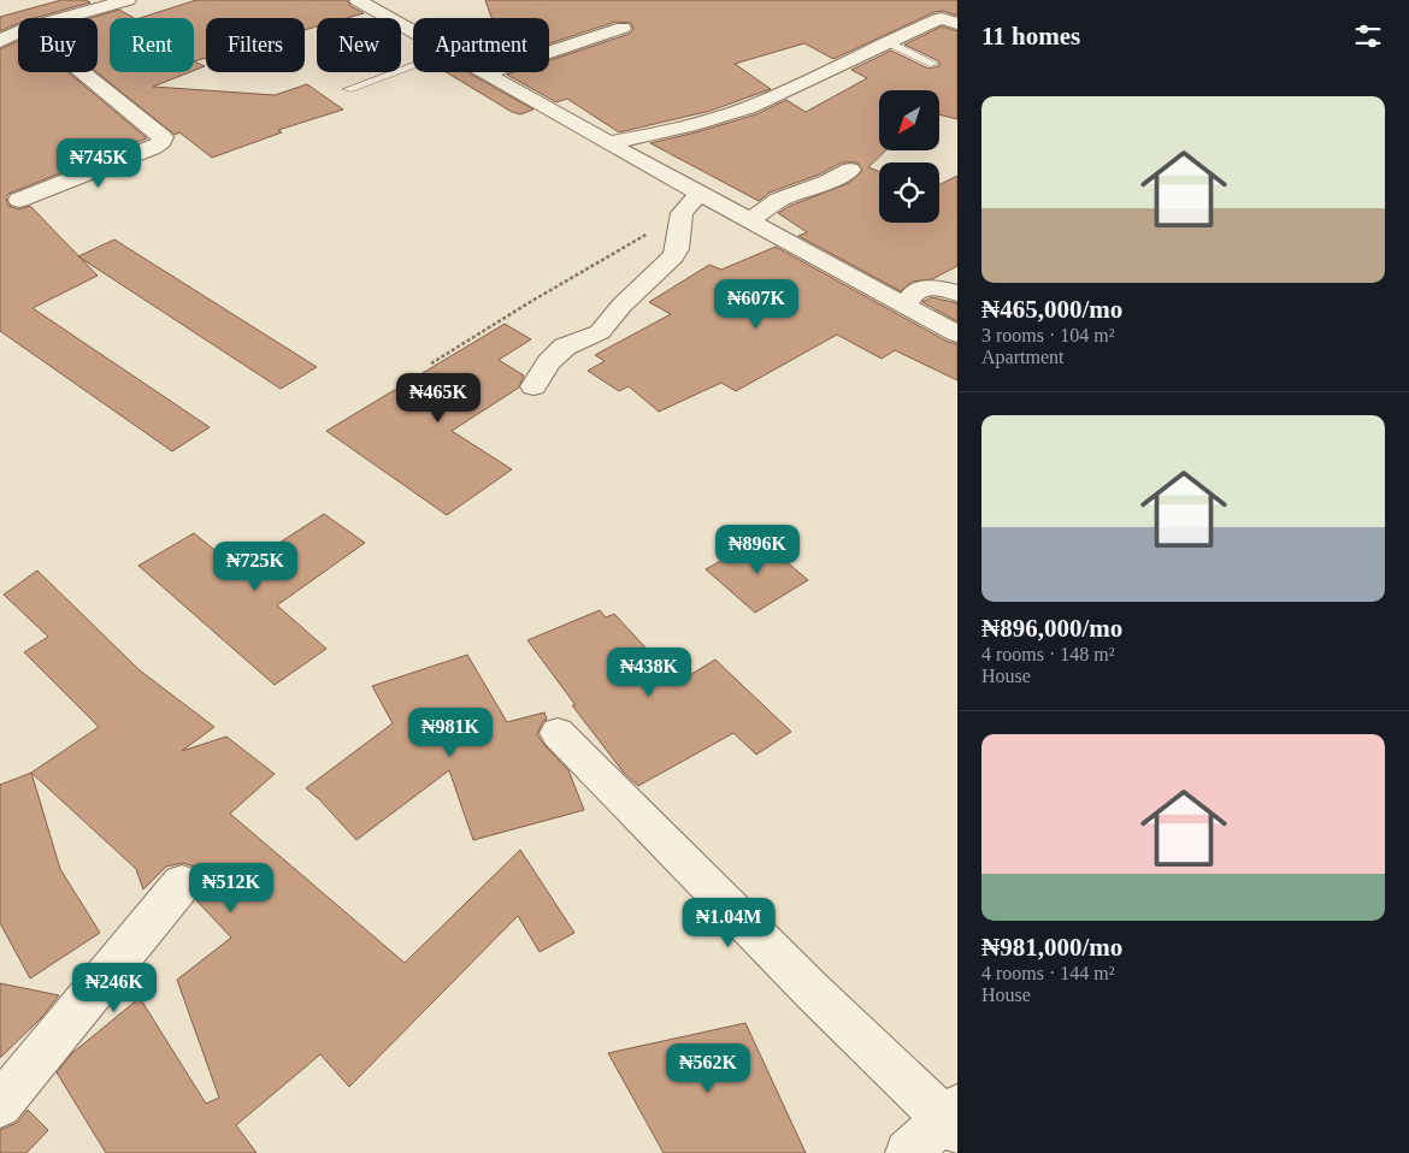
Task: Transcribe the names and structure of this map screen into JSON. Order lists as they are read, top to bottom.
{
  "north": "bottom left",
  "page": {
    "heading": "11 homes",
    "chip": [
      "Buy",
      "Rent",
      "Filters",
      "New",
      "Apartment"
    ],
    "list": [
      {
        "name": "₦465,000/mo",
        "note": "3 rooms · 104 m² · Apartment"
      },
      {
        "name": "₦896,000/mo",
        "note": "4 rooms · 148 m² · House"
      },
      {
        "name": "₦981,000/mo",
        "note": "4 rooms · 144 m² · House"
      }
    ],
    "price": [
      "₦745K",
      "₦607K",
      "₦465K",
      "₦896K",
      "₦725K",
      "₦438K",
      "₦981K",
      "₦512K",
      "₦1.04M",
      "₦246K",
      "₦562K"
    ]
  }
}
